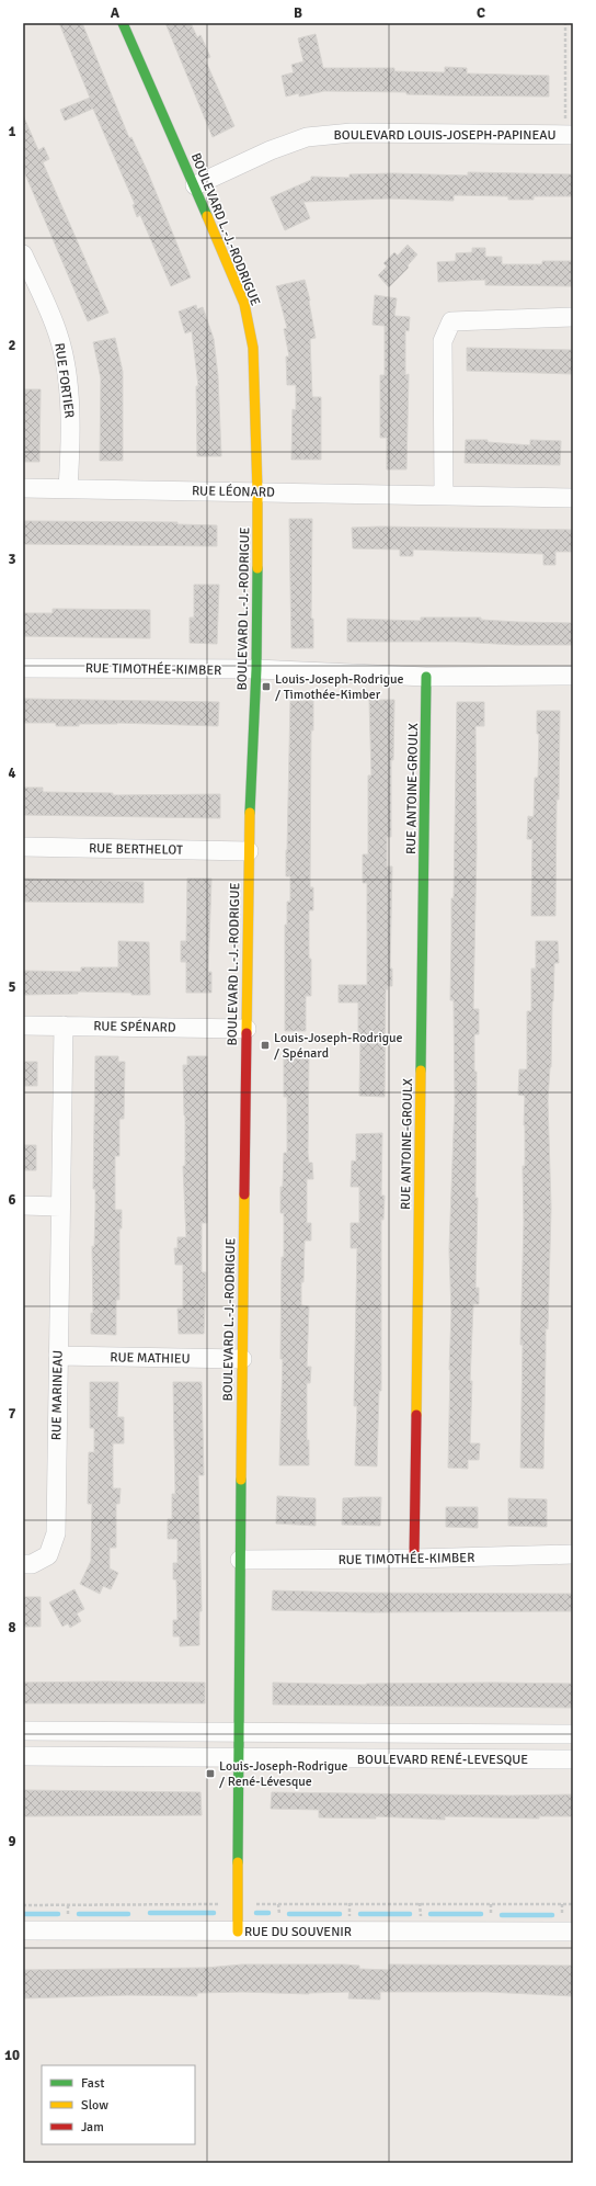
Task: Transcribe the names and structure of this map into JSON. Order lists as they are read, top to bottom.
{
  "streets": {
    "street": [
      "BOULEVARD LOUIS-JOSEPH-PAPINEAU",
      "BOULEVARD L.-J.-RODRIGUE",
      "RUE FORTIER",
      "RUE LÉONARD",
      "RUE TIMOTHÉE-KIMBER",
      "RUE ANTOINE-GROULX",
      "RUE BERTHELOT",
      "RUE SPÉNARD",
      "RUE MATHIEU",
      "RUE MARINEAU",
      "BOULEVARD RENÉ-LEVESQUE",
      "RUE DU SOUVENIR"
    ]
  },
  "crossings": [
    ["BOULEVARD LOUIS-JOSEPH-PAPINEAU", "BOULEVARD L.-J.-RODRIGUE"],
    ["BOULEVARD L.-J.-RODRIGUE", "RUE LÉONARD"],
    ["BOULEVARD L.-J.-RODRIGUE", "RUE TIMOTHÉE-KIMBER"],
    ["BOULEVARD L.-J.-RODRIGUE", "RUE BERTHELOT"],
    ["BOULEVARD L.-J.-RODRIGUE", "RUE SPÉNARD"],
    ["BOULEVARD L.-J.-RODRIGUE", "RUE MATHIEU"],
    ["BOULEVARD L.-J.-RODRIGUE", "BOULEVARD RENÉ-LEVESQUE"],
    ["BOULEVARD L.-J.-RODRIGUE", "RUE DU SOUVENIR"],
    ["RUE FORTIER", "RUE LÉONARD"],
    ["RUE TIMOTHÉE-KIMBER", "RUE ANTOINE-GROULX"],
    ["RUE SPÉNARD", "RUE MARINEAU"],
    ["RUE MATHIEU", "RUE MARINEAU"]
  ],
  "places": {
    "transit": ["Louis-Joseph-Rodrigue / Timothée-Kimber", "Louis-Joseph-Rodrigue / Spénard", "Louis-Joseph-Rodrigue / René-Lévesque"]
  },
  "legend": ["Fast", "Slow", "Jam"],
  "grid": {
    "columns": ["A", "B", "C"],
    "rows": [
      "1",
      "2",
      "3",
      "4",
      "5",
      "6",
      "7",
      "8",
      "9",
      "10"
    ]
  }
}
